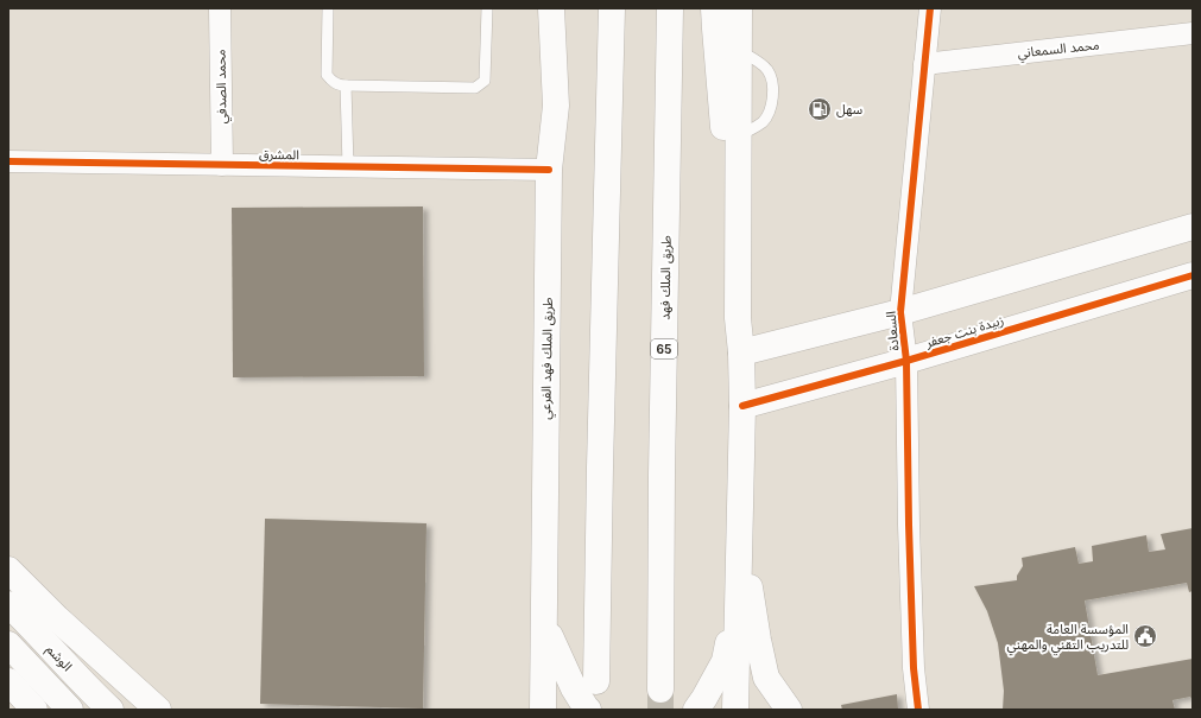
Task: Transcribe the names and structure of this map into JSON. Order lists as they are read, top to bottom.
{
  "streets": {
    "main road": [
      "طريق الملك فهد",
      "زبيدة بنت جعفر",
      "65",
      "طريق الملك فهد الفرعي",
      "الوشم"
    ],
    "street": [
      "محمد السمعاني",
      "محمد الصدفي",
      "المشرق",
      "السعادة"
    ]
  },
  "crossings": [
    ["محمد السمعاني", "السعادة"],
    ["محمد الصدفي", "المشرق"],
    ["المشرق", "طريق الملك فهد الفرعي"],
    ["السعادة", "زبيدة بنت جعفر"]
  ],
  "places": {
    "fuel station": ["سهل"],
    "public building": ["المؤسسة العامة للتدريب التقني والمهني"]
  }
}
